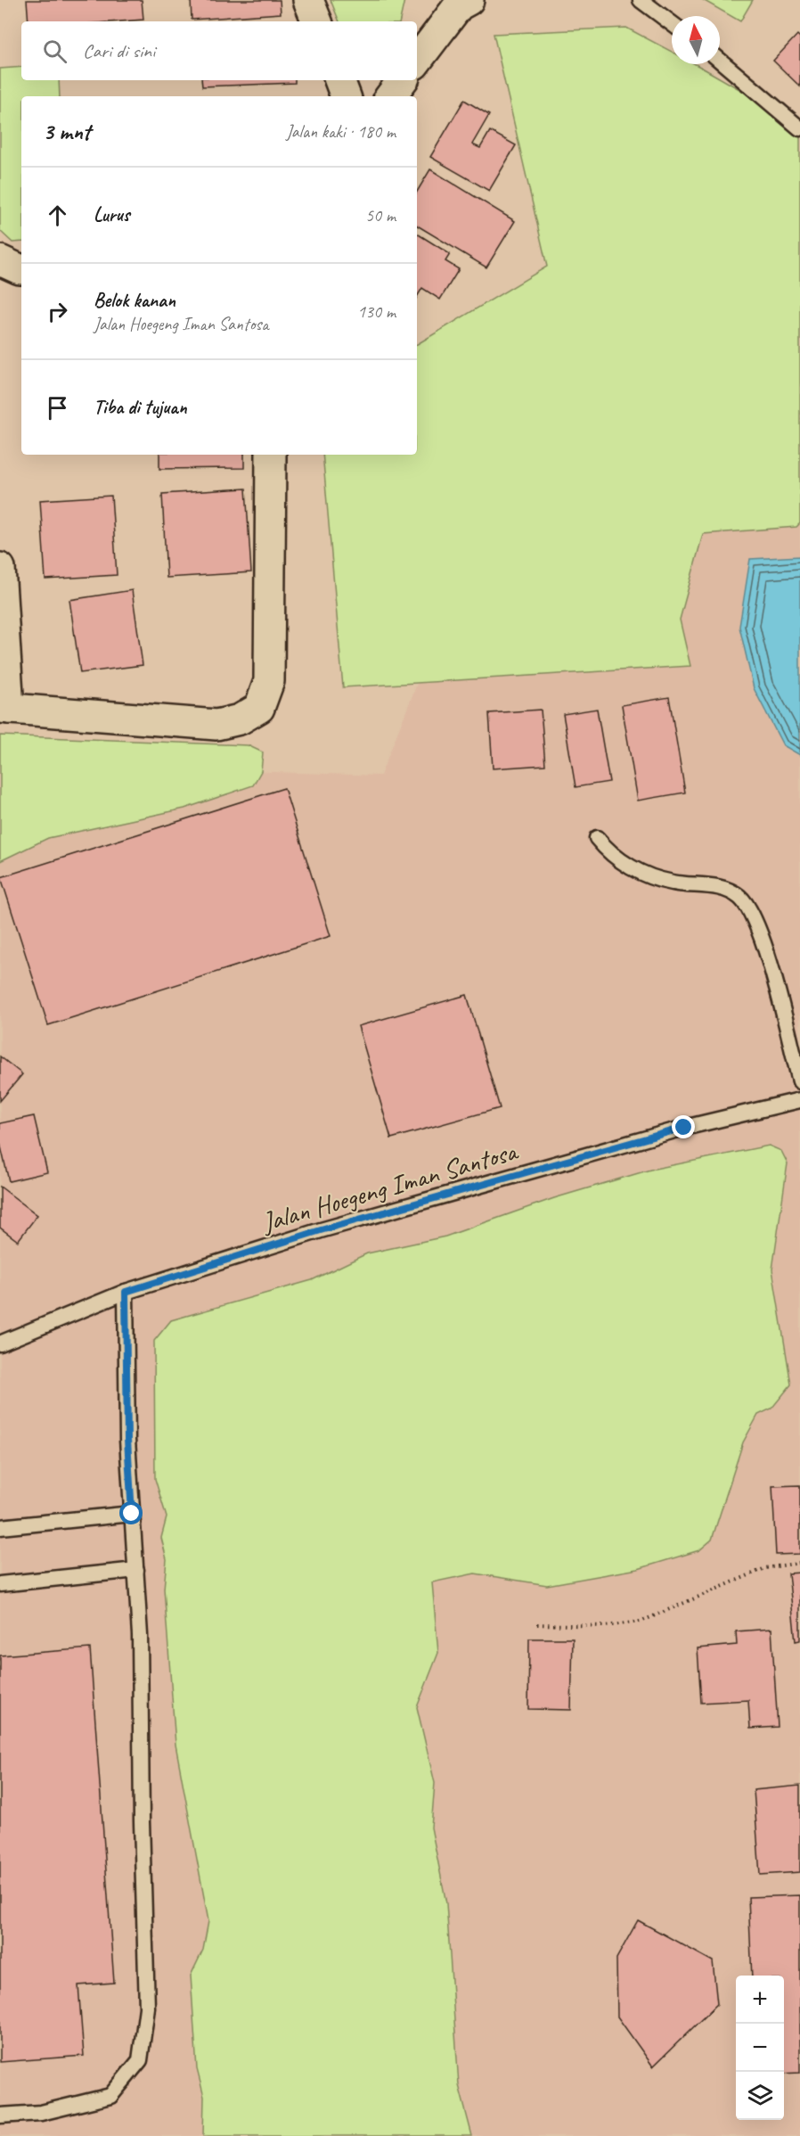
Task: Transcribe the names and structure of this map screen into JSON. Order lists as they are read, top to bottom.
{
  "streets": {
    "lane": ["Jalan Hoegeng Iman Santosa"]
  },
  "north": "top",
  "page": {
    "search": "Cari di sini",
    "heading": ["3 mnt", "Jalan kaki · 180 m"],
    "list": [
      ["Lurus", "50 m"],
      ["Belok kanan", "Jalan Hoegeng Iman Santosa", "130 m"],
      "Tiba di tujuan"
    ],
    "map_buttons": ["+", "−"]
  }
}
